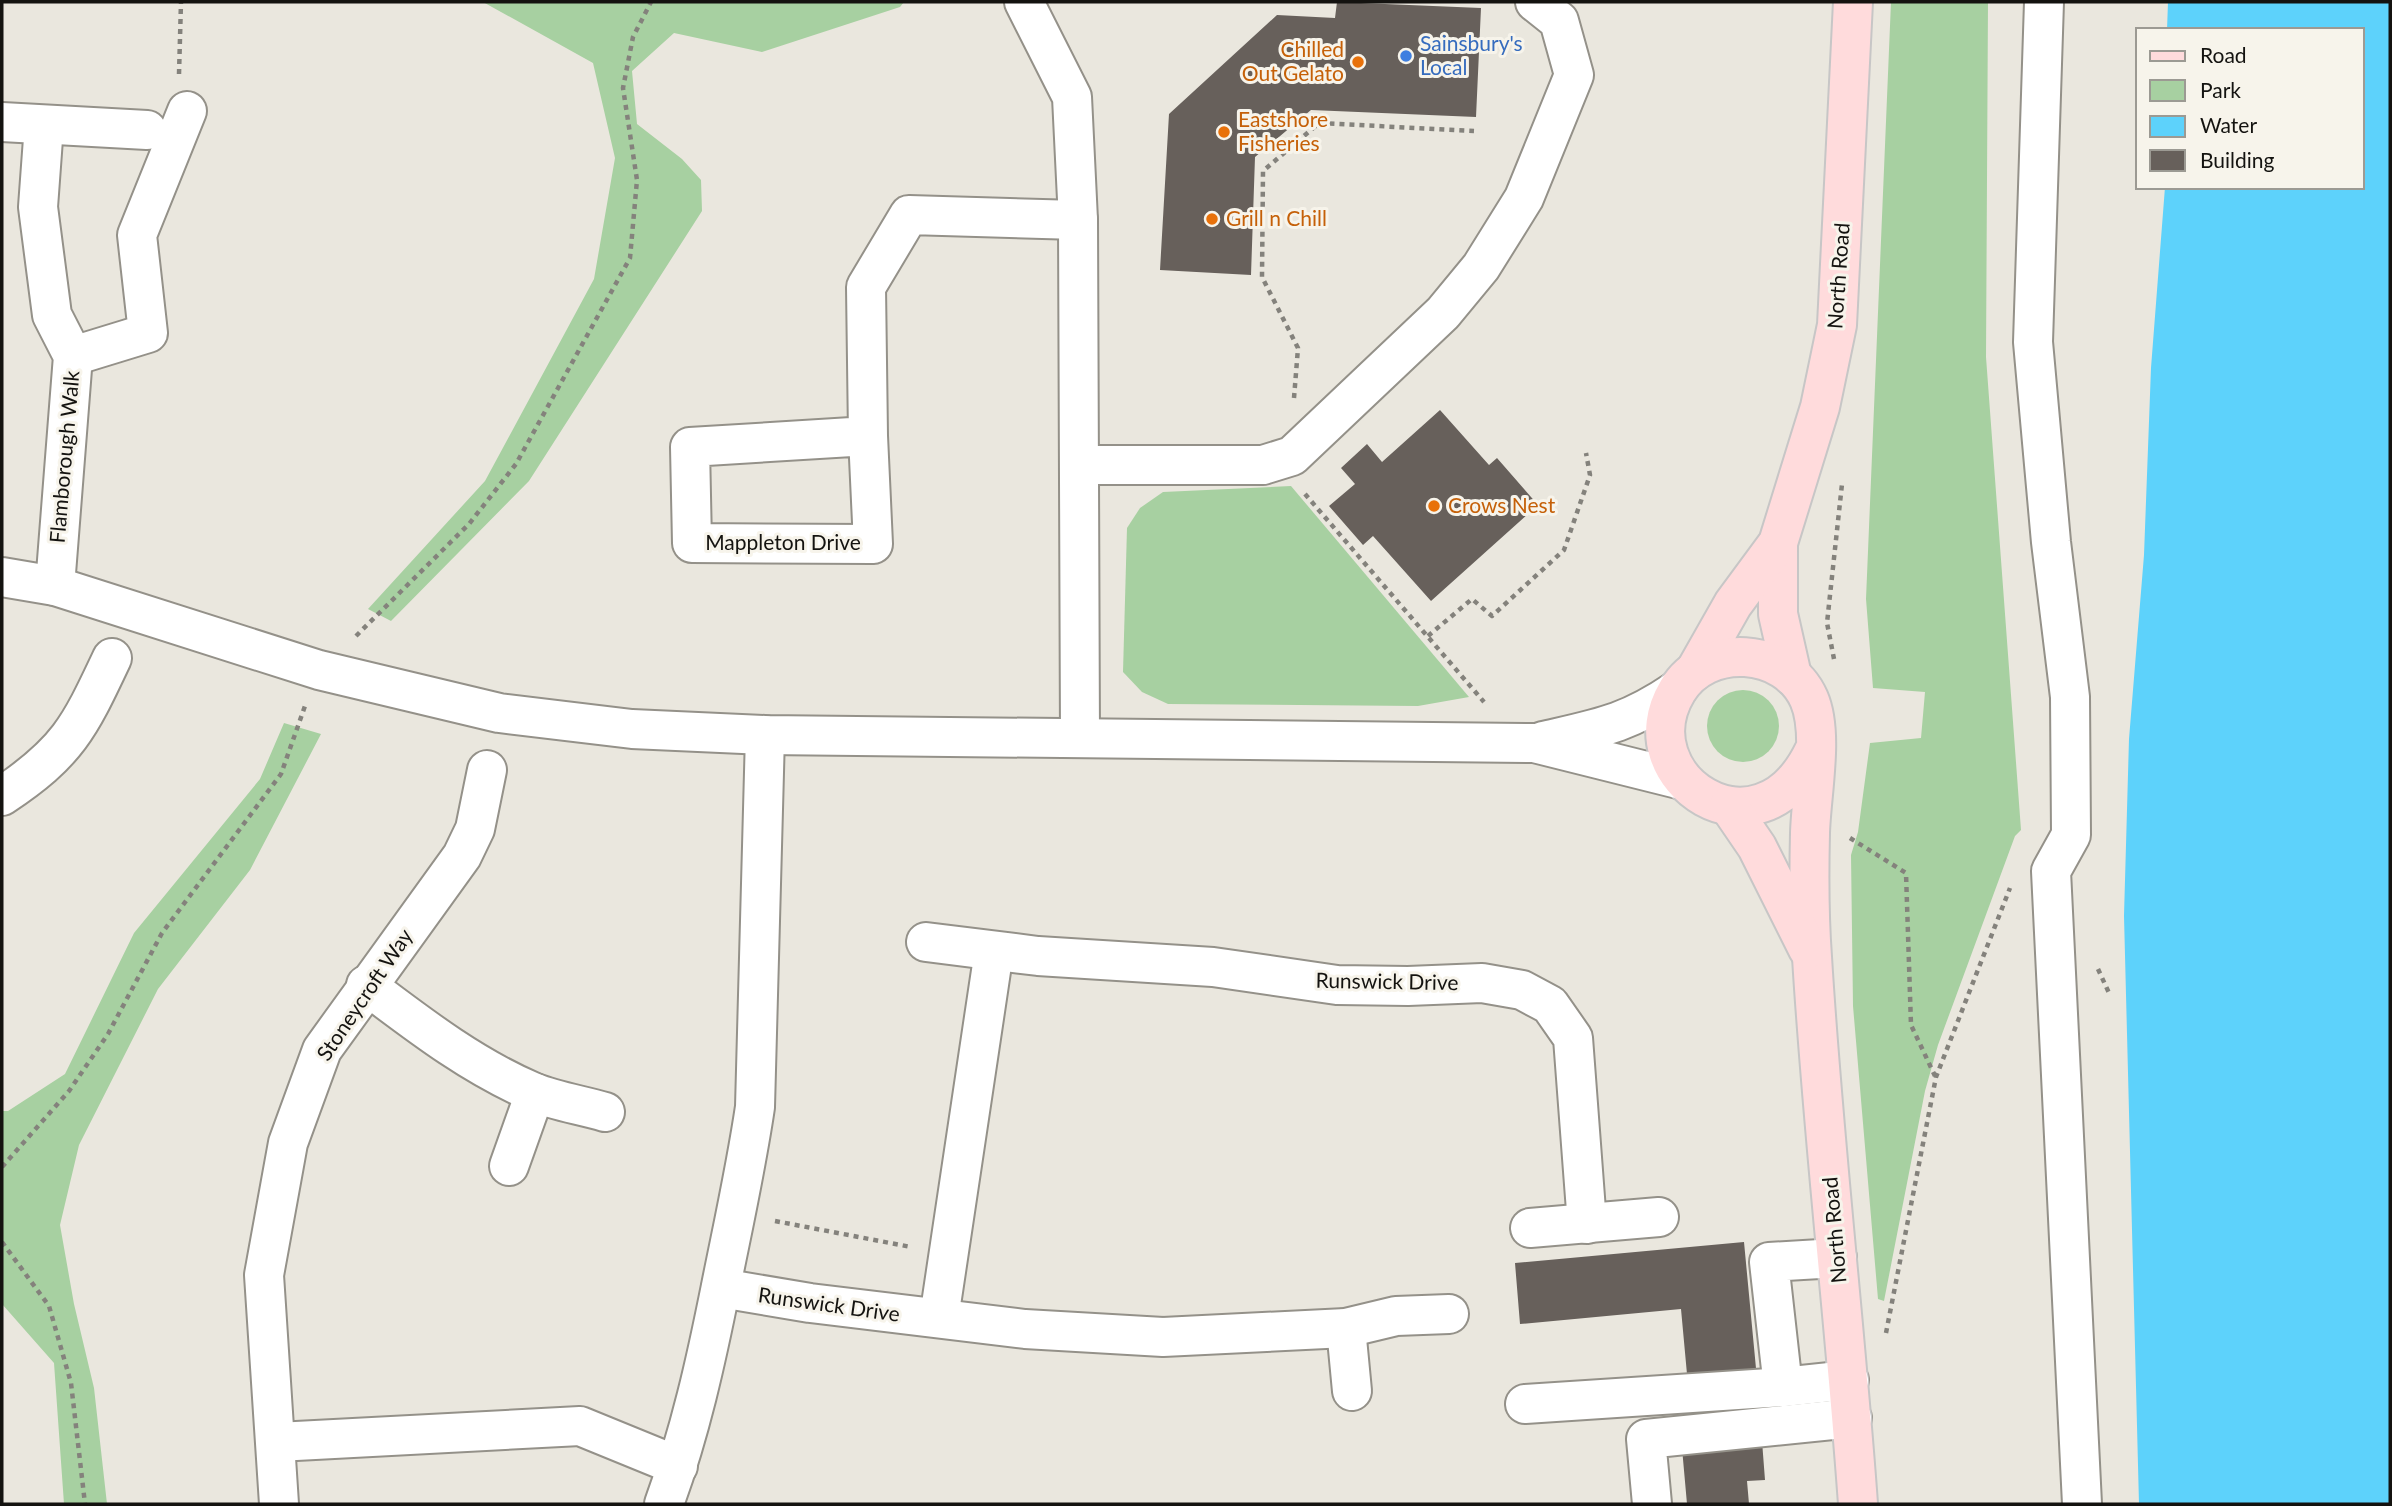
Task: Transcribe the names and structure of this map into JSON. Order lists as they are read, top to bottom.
{
  "streets": {
    "main road": ["North Road"],
    "street": [
      "Flamborough Walk",
      "Mappleton Drive",
      "Runswick Drive",
      "Stoneycroft Way"
    ]
  },
  "places": [
    "Sainsbury's Local",
    "Chilled Out Gelato",
    "Eastshore Fisheries",
    "Grill n Chill",
    "Crows Nest"
  ],
  "legend": [
    "Road",
    "Park",
    "Water",
    "Building"
  ]
}
